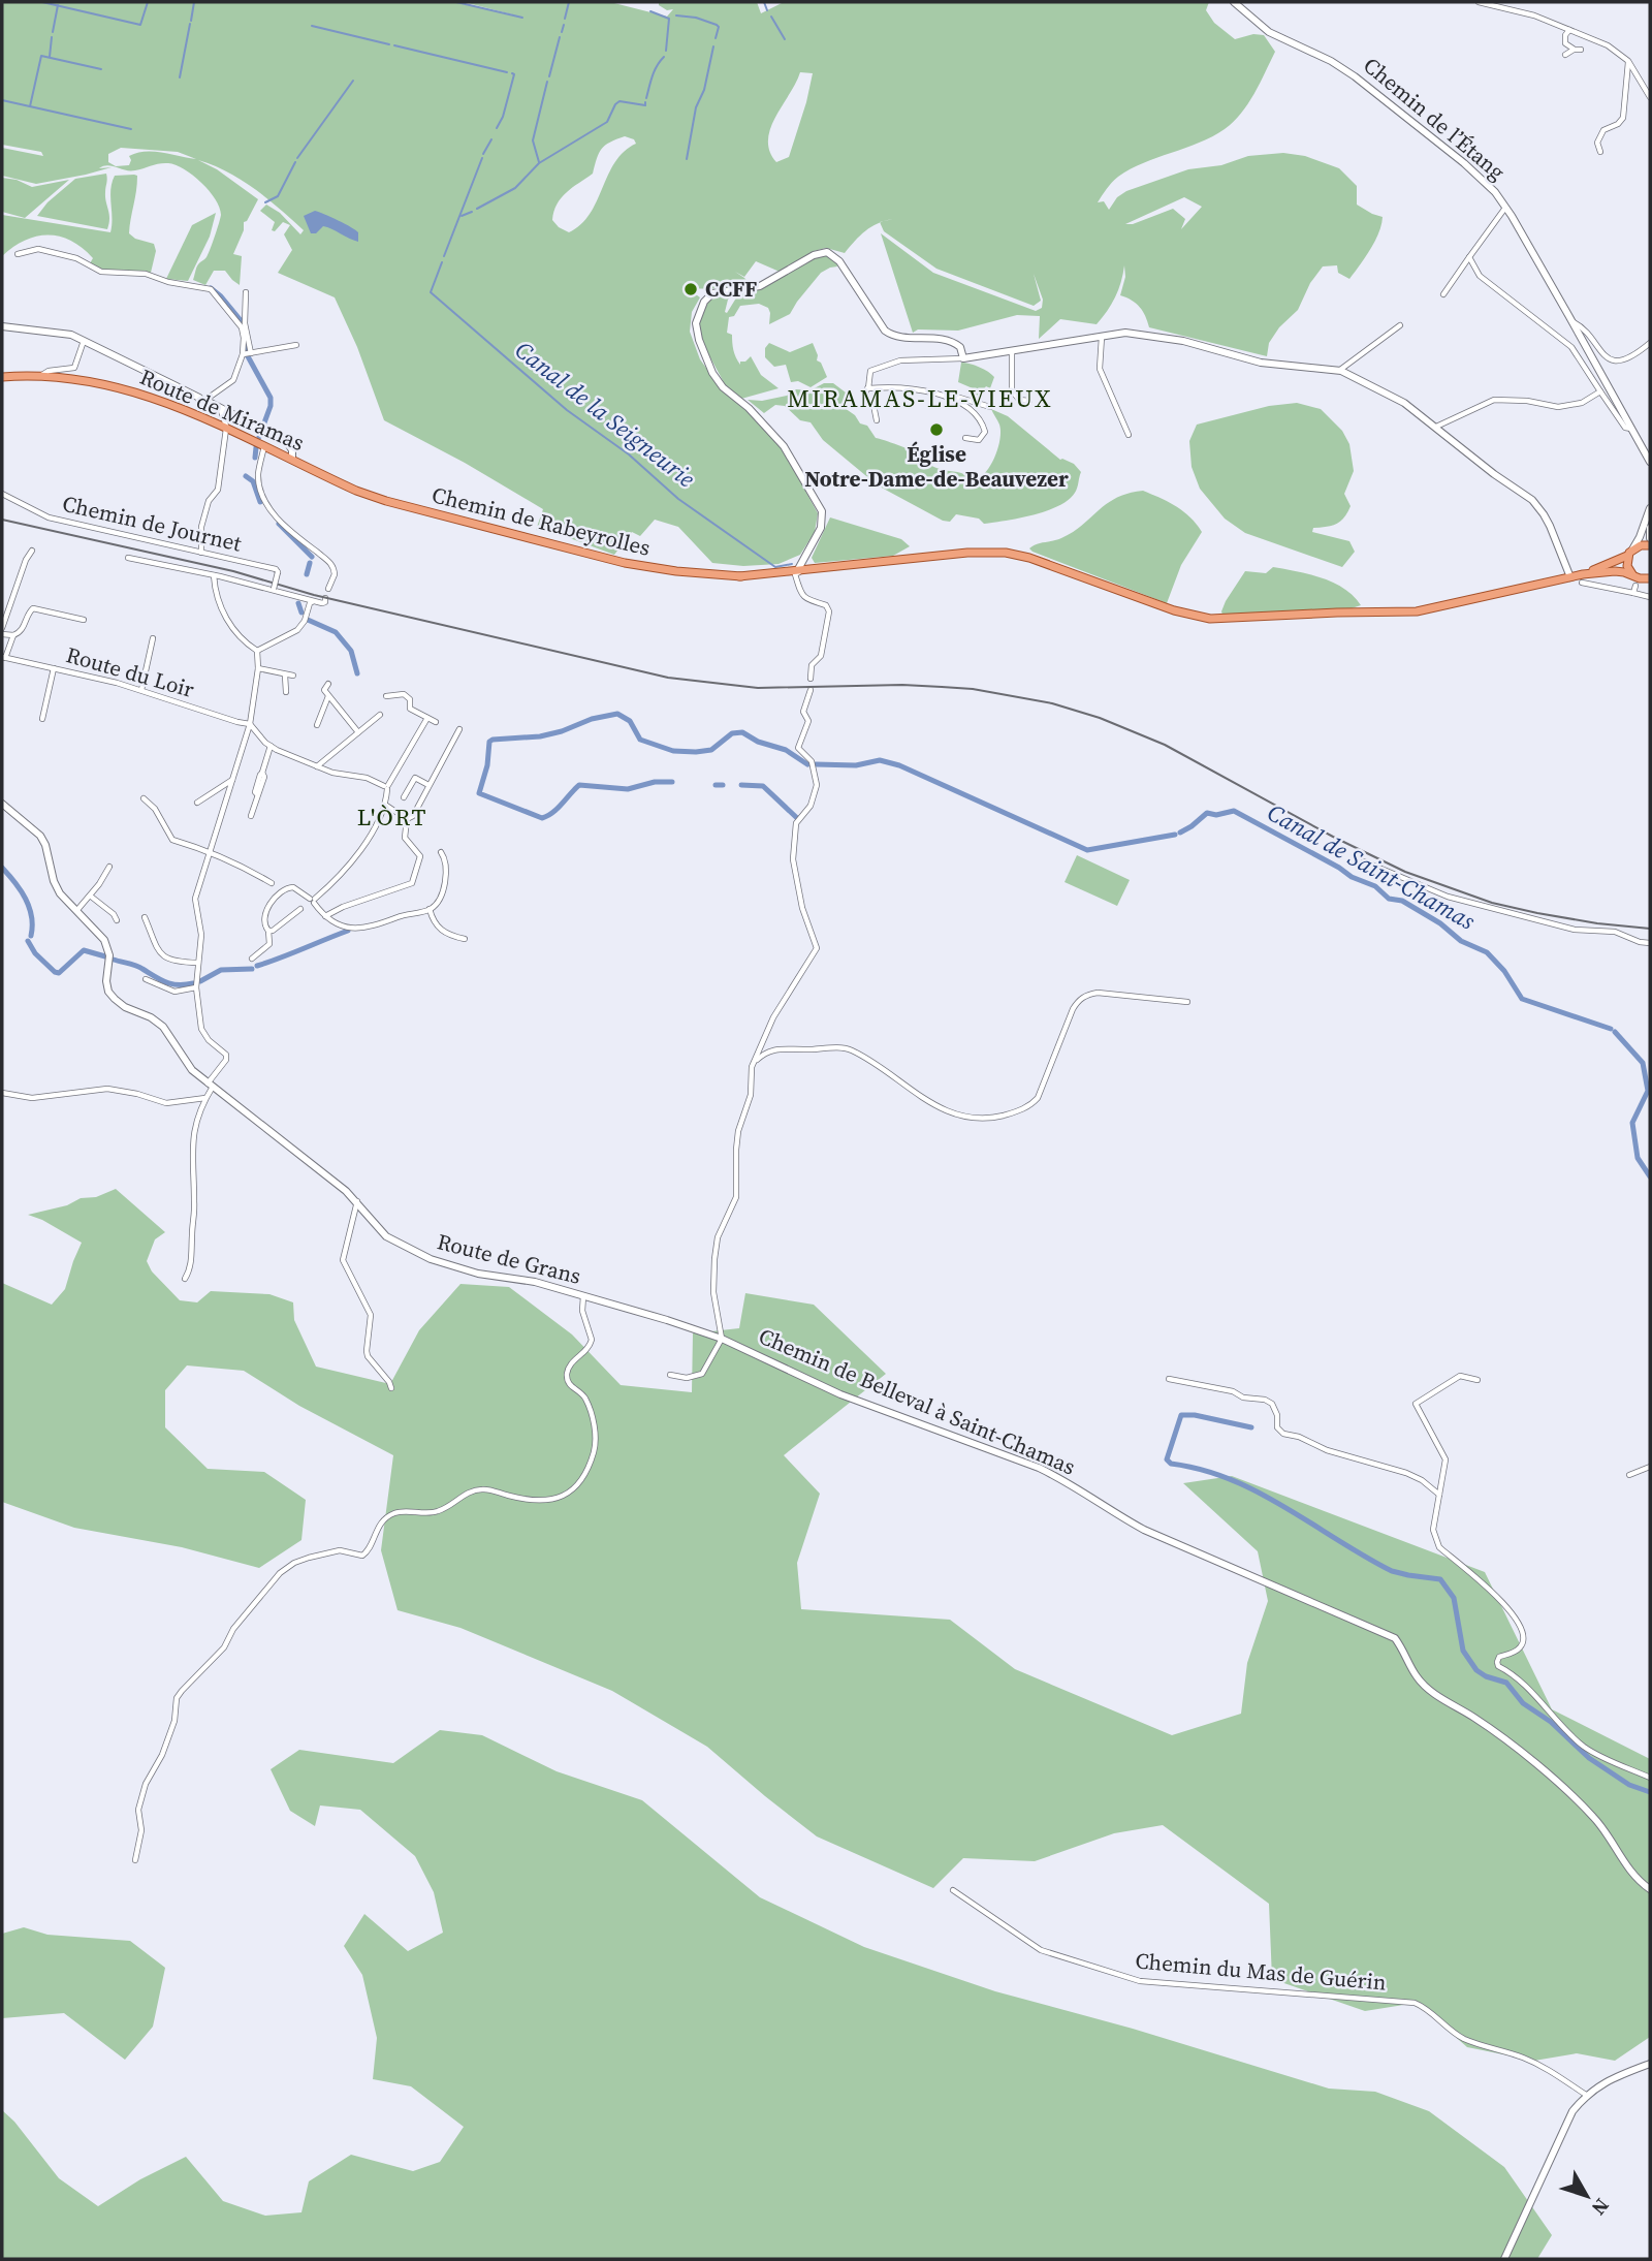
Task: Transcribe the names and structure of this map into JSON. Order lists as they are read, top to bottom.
{
  "streets": {
    "main road": ["Route de Miramas", "Chemin de Rabeyrolles"],
    "street": [
      "Chemin de l’Étang",
      "Chemin de Journet",
      "Route du Loir",
      "Route de Grans",
      "Chemin de Belleval à Saint-Chamas",
      "Chemin du Mas de Guérin"
    ]
  },
  "crossings": [
    ["Route de Miramas", "Chemin de Rabeyrolles"],
    ["Route de Grans", "Chemin de Belleval à Saint-Chamas"]
  ],
  "districts": ["MIRAMAS-LE-VIEUX", "L'ÒRT"],
  "water": ["Canal de la Seigneurie", "Canal de Saint-Chamas"],
  "places": ["CCFF", "Église Notre-Dame-de-Beauvezer"],
  "north": "bottom right"
}
